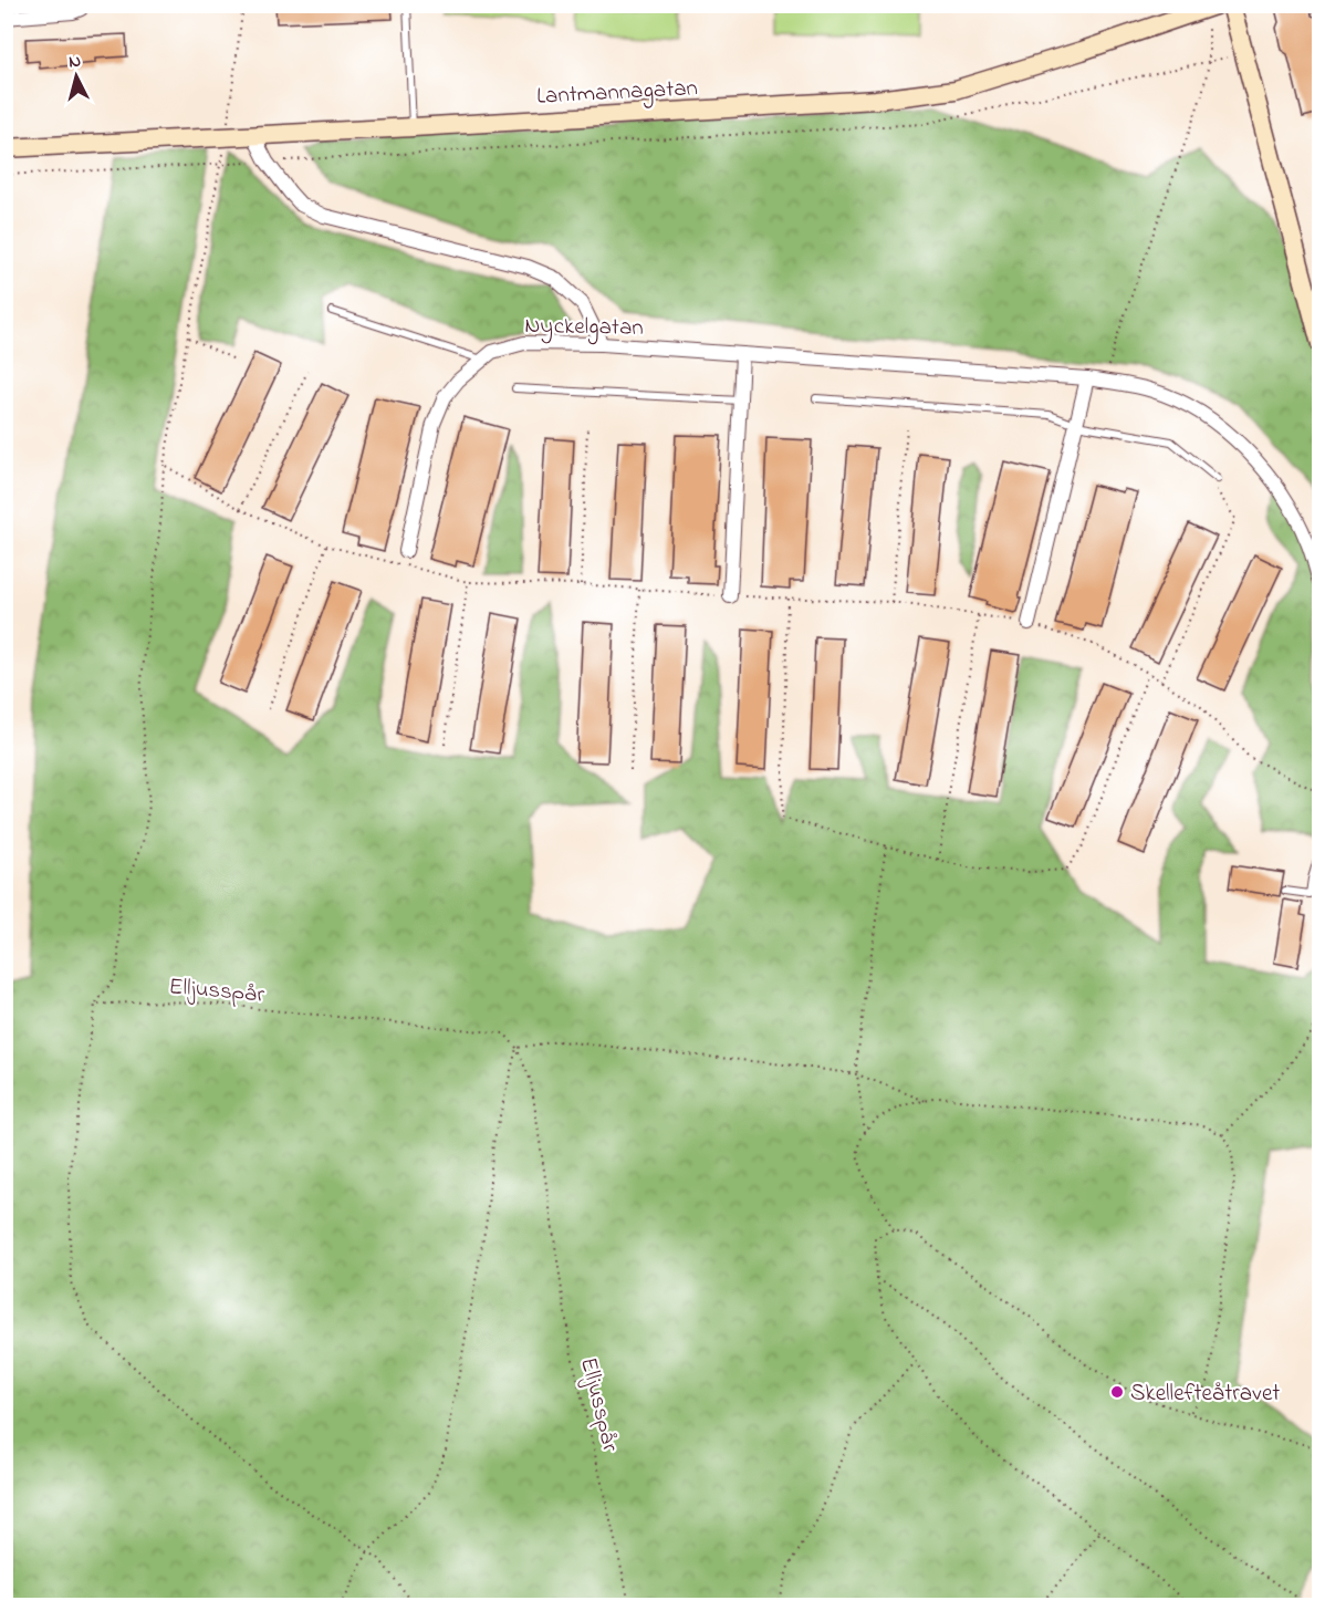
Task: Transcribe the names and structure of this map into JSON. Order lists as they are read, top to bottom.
{
  "streets": {
    "street": ["Lantmannagatan", "Nyckelgatan"],
    "path": ["Elljusspår"]
  },
  "places": ["Skellefteåtravet"],
  "north": "top"
}
